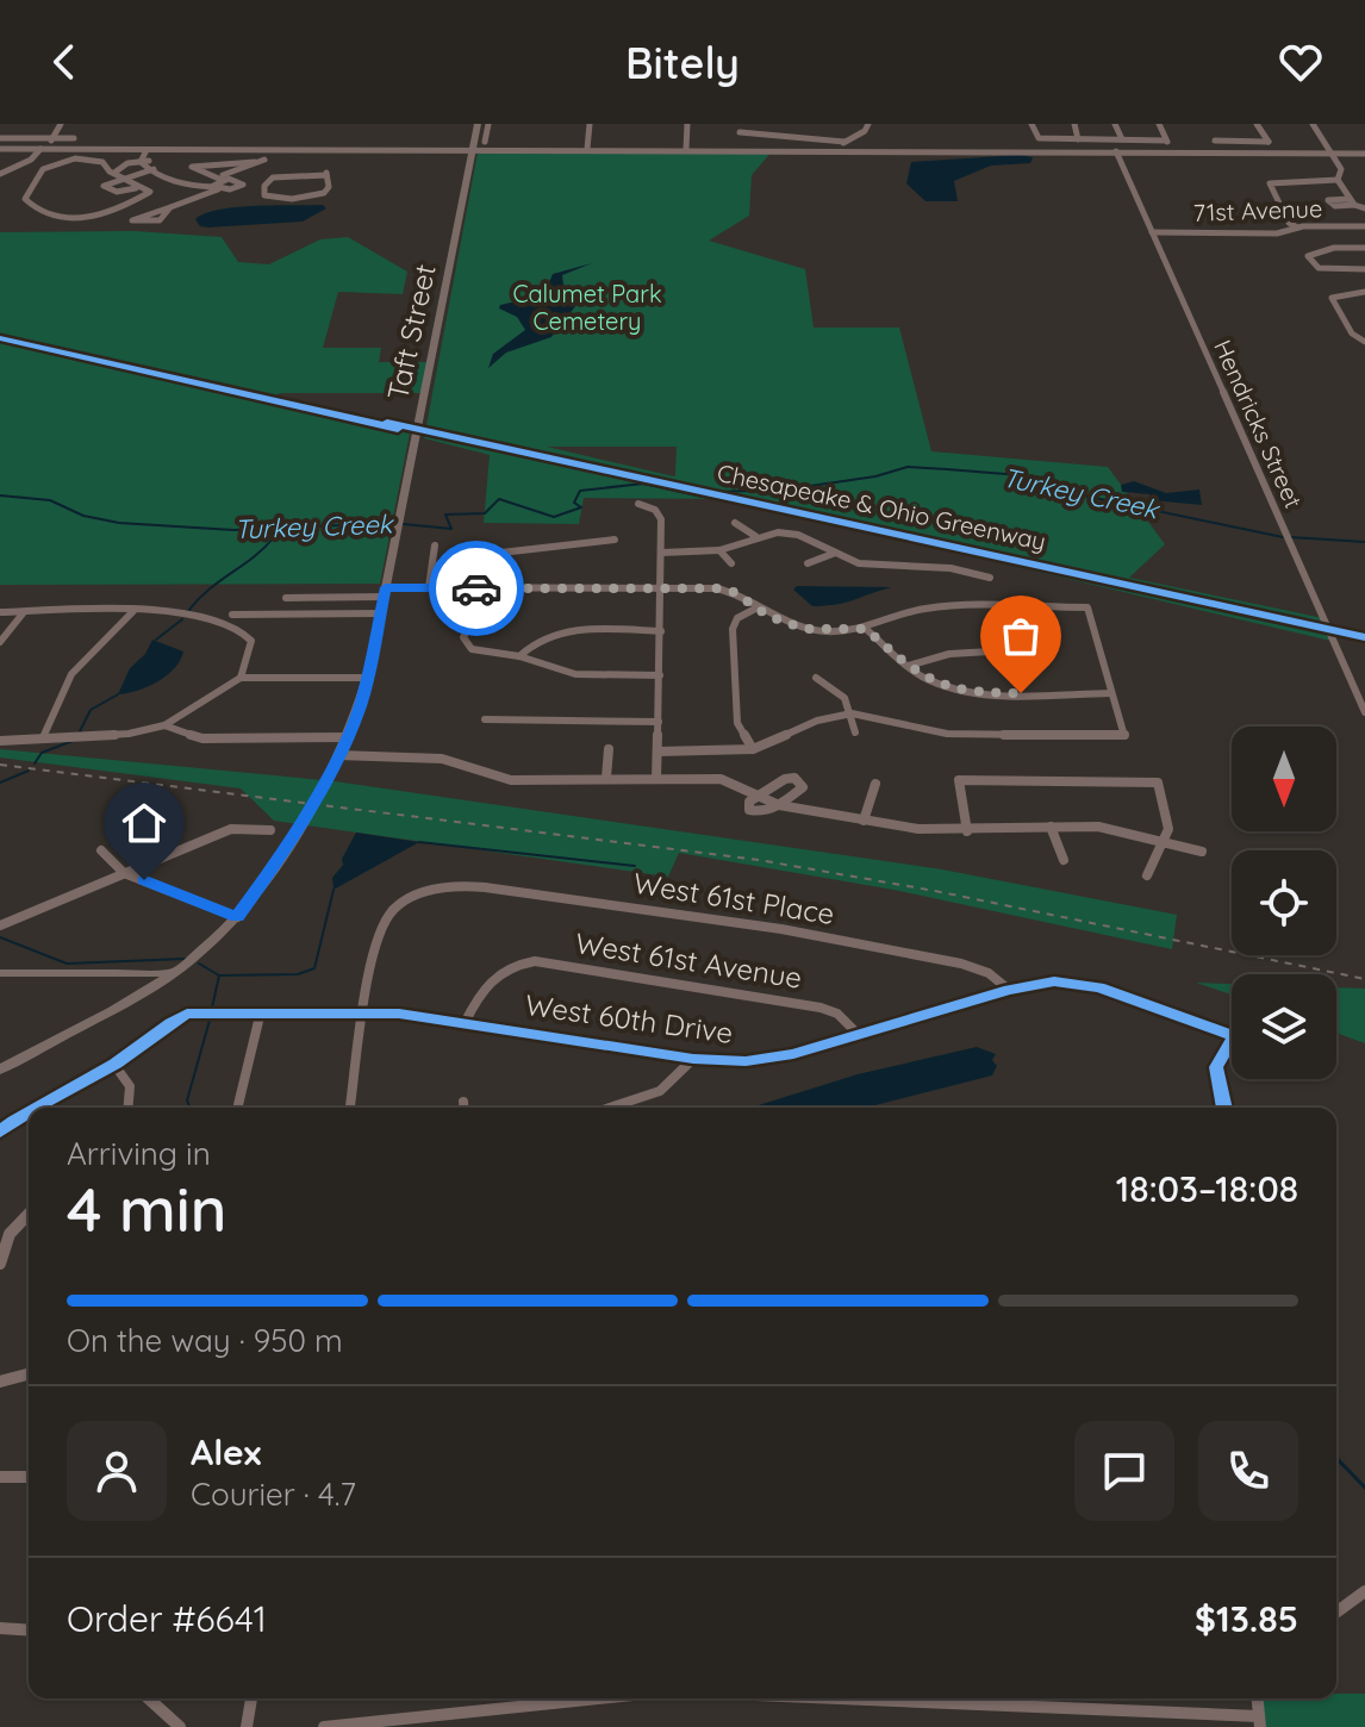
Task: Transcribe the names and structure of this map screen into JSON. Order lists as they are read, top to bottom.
{
  "streets": {
    "main road": ["Taft Street"],
    "street": [
      "71st Avenue",
      "Hendricks Street",
      "West 61st Place",
      "West 61st Avenue",
      "West 60th Drive"
    ],
    "cycle path": ["Chesapeake & Ohio Greenway"]
  },
  "crossings": [
    ["71st Avenue", "Hendricks Street"],
    ["West 61st Place", "West 60th Drive"],
    ["West 61st Avenue", "West 60th Drive"]
  ],
  "water": ["Turkey Creek"],
  "parks": ["Calumet Park Cemetery"],
  "north": "bottom",
  "page": {
    "header": "Bitely",
    "heading": ["4 min", "Arriving in", "18:03–18:08"],
    "panel": [
      "Alex",
      "Courier · 4.7",
      "Order #6641",
      "$13.85"
    ],
    "bar": "On the way · 950 m"
  }
}
